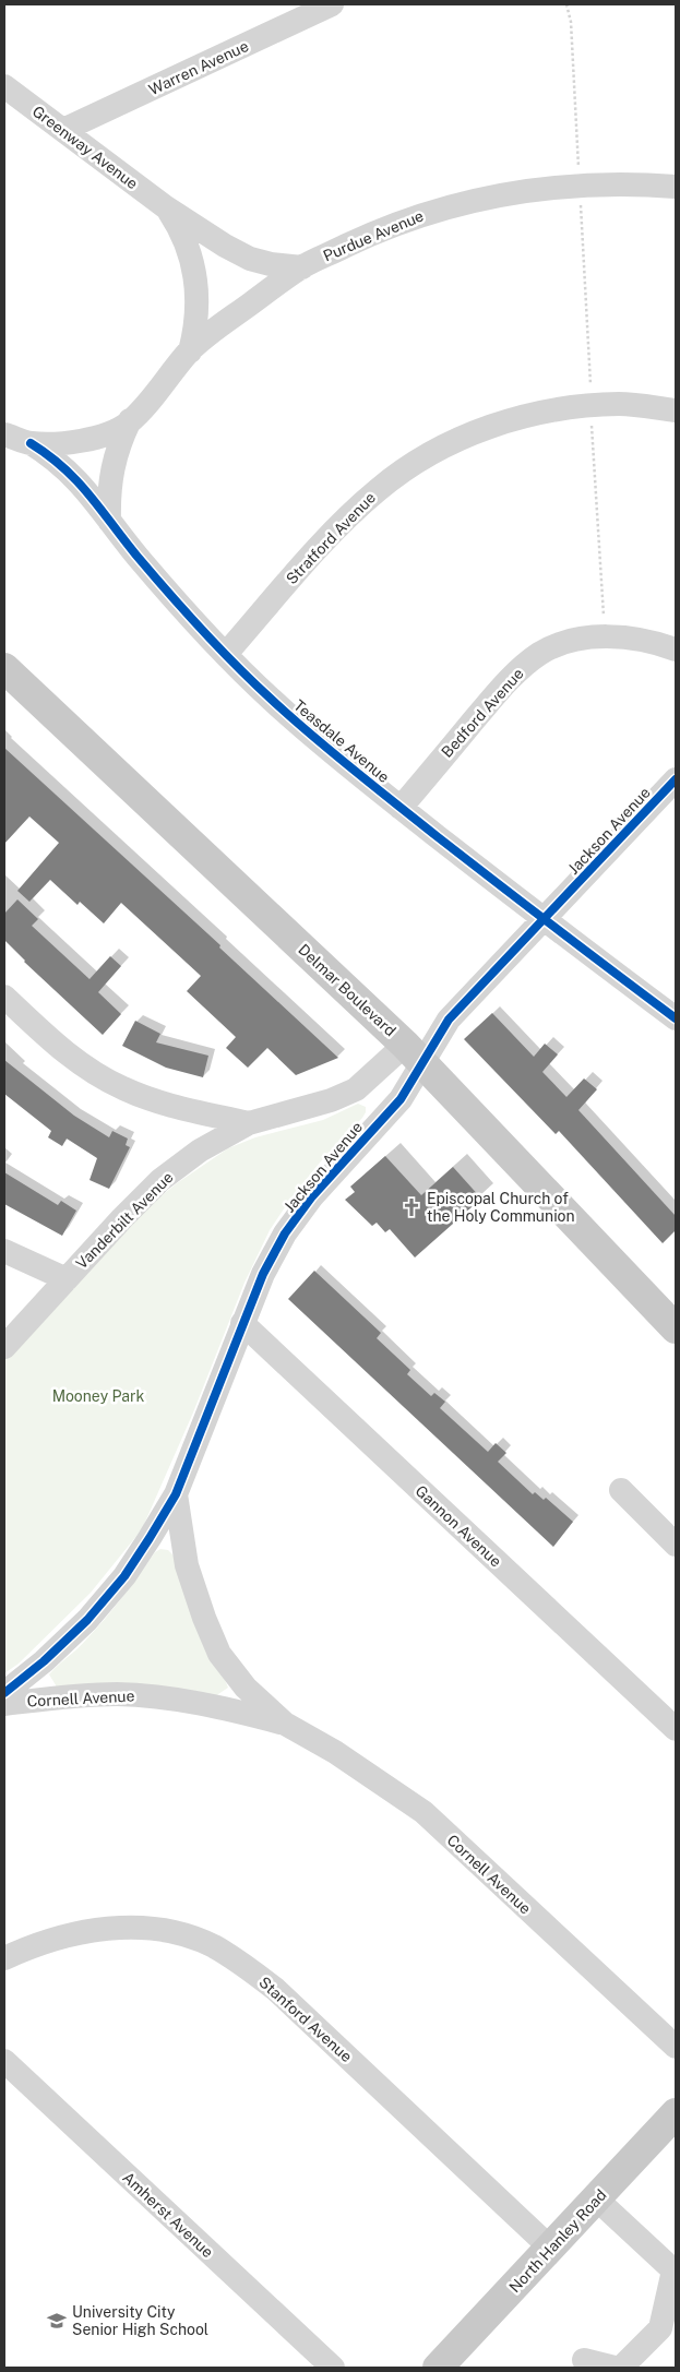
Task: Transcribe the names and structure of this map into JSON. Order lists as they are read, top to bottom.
{
  "streets": {
    "main road": ["Delmar Boulevard", "North Hanley Road"],
    "street": [
      "Warren Avenue",
      "Greenway Avenue",
      "Purdue Avenue",
      "Stratford Avenue",
      "Bedford Avenue",
      "Teasdale Avenue",
      "Jackson Avenue",
      "Vanderbilt Avenue",
      "Gannon Avenue",
      "Cornell Avenue",
      "Stanford Avenue",
      "Amherst Avenue"
    ]
  },
  "crossings": [
    ["Warren Avenue", "Greenway Avenue"],
    ["Greenway Avenue", "Purdue Avenue"],
    ["Purdue Avenue", "Teasdale Avenue"],
    ["Stratford Avenue", "Teasdale Avenue"],
    ["Bedford Avenue", "Teasdale Avenue"],
    ["Teasdale Avenue", "Jackson Avenue"],
    ["Jackson Avenue", "Delmar Boulevard"],
    ["Jackson Avenue", "Vanderbilt Avenue"],
    ["Jackson Avenue", "Gannon Avenue"],
    ["Jackson Avenue", "Cornell Avenue"],
    ["Delmar Boulevard", "Vanderbilt Avenue"],
    ["Stanford Avenue", "North Hanley Road"]
  ],
  "parks": ["Mooney Park"],
  "places": {
    "church": ["Episcopal Church of the Holy Communion"],
    "school or university": ["University City Senior High School"]
  }
}
